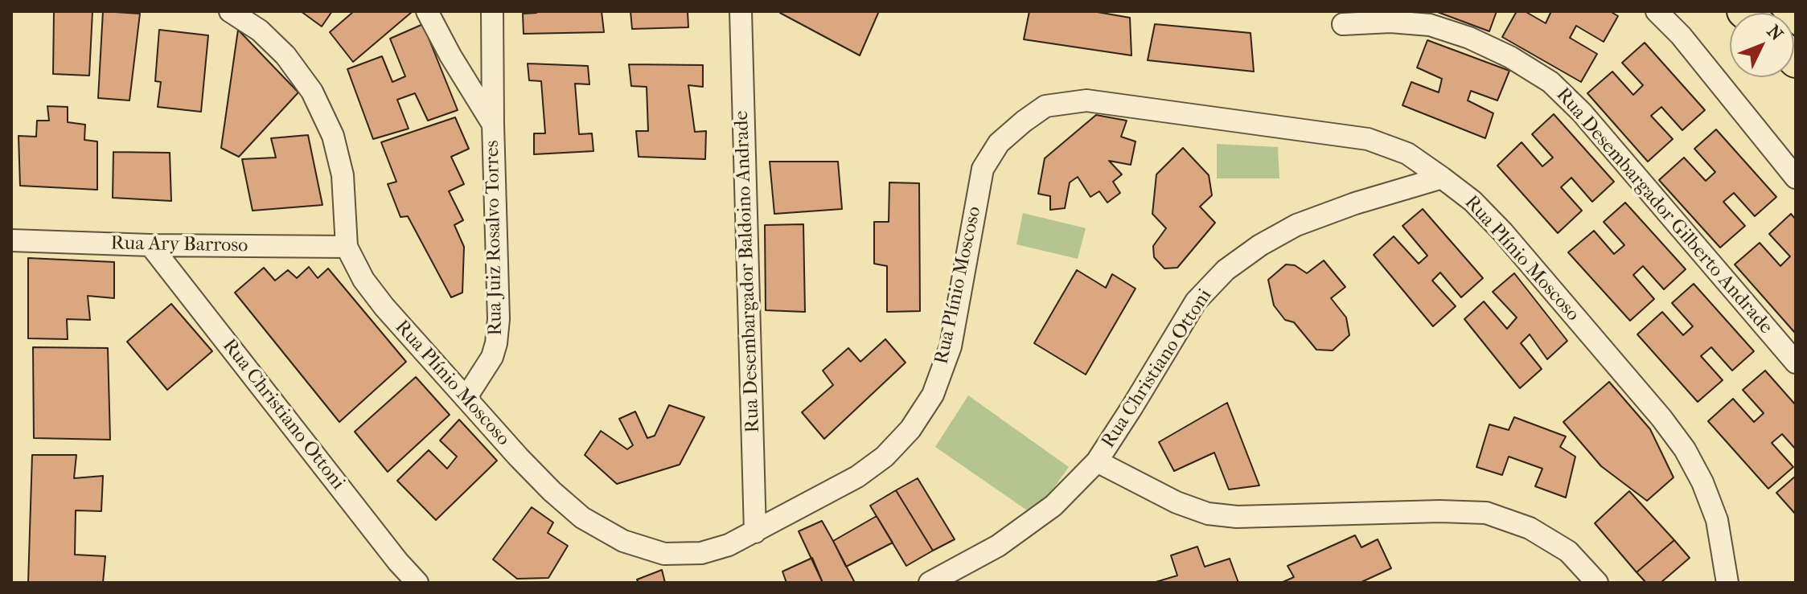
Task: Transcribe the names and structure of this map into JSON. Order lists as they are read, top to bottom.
{
  "streets": {
    "street": [
      "Rua Desembargador Gilberto Andrade",
      "Rua Juiz Rosalvo Torres",
      "Rua Ary Barroso",
      "Rua Plínio Moscoso",
      "Rua Desembargador Baldoino Andrade",
      "Rua Christiano Ottoni"
    ]
  },
  "crossings": [
    ["Rua Juiz Rosalvo Torres", "Rua Plínio Moscoso"],
    ["Rua Ary Barroso", "Rua Plínio Moscoso"],
    ["Rua Ary Barroso", "Rua Christiano Ottoni"],
    ["Rua Plínio Moscoso", "Rua Desembargador Baldoino Andrade"],
    ["Rua Plínio Moscoso", "Rua Christiano Ottoni"]
  ],
  "north": "top right"
}
